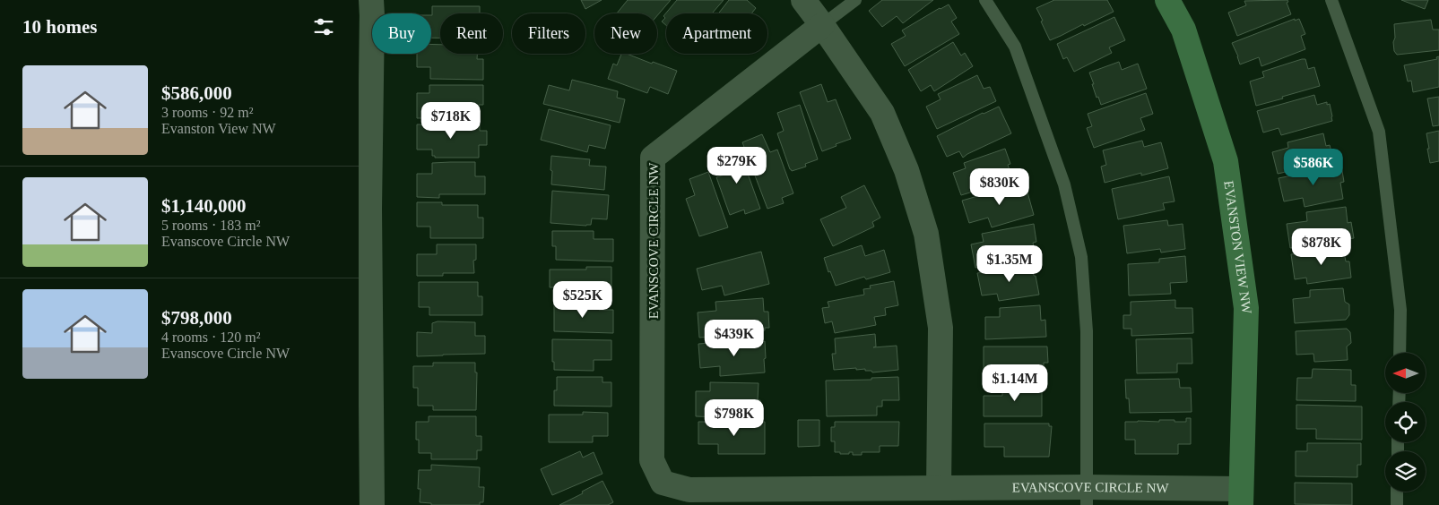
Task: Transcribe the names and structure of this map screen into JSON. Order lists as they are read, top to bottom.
{
  "streets": {
    "street": ["EVANSCOVE CIRCLE NW", "EVANSTON VIEW NW"]
  },
  "crossings": [
    ["EVANSCOVE CIRCLE NW", "EVANSTON VIEW NW"]
  ],
  "north": "left",
  "page": {
    "heading": "10 homes",
    "chip": [
      "Buy",
      "Rent",
      "Filters",
      "New",
      "Apartment"
    ],
    "list": [
      {
        "name": "$586,000",
        "note": "3 rooms · 92 m² · Evanston View NW"
      },
      {
        "name": "$1,140,000",
        "note": "5 rooms · 183 m² · Evanscove Circle NW"
      },
      {
        "name": "$798,000",
        "note": "4 rooms · 120 m² · Evanscove Circle NW"
      }
    ],
    "price": [
      "$718K",
      "$279K",
      "$586K",
      "$830K",
      "$878K",
      "$1.35M",
      "$525K",
      "$439K",
      "$1.14M",
      "$798K"
    ]
  }
}
